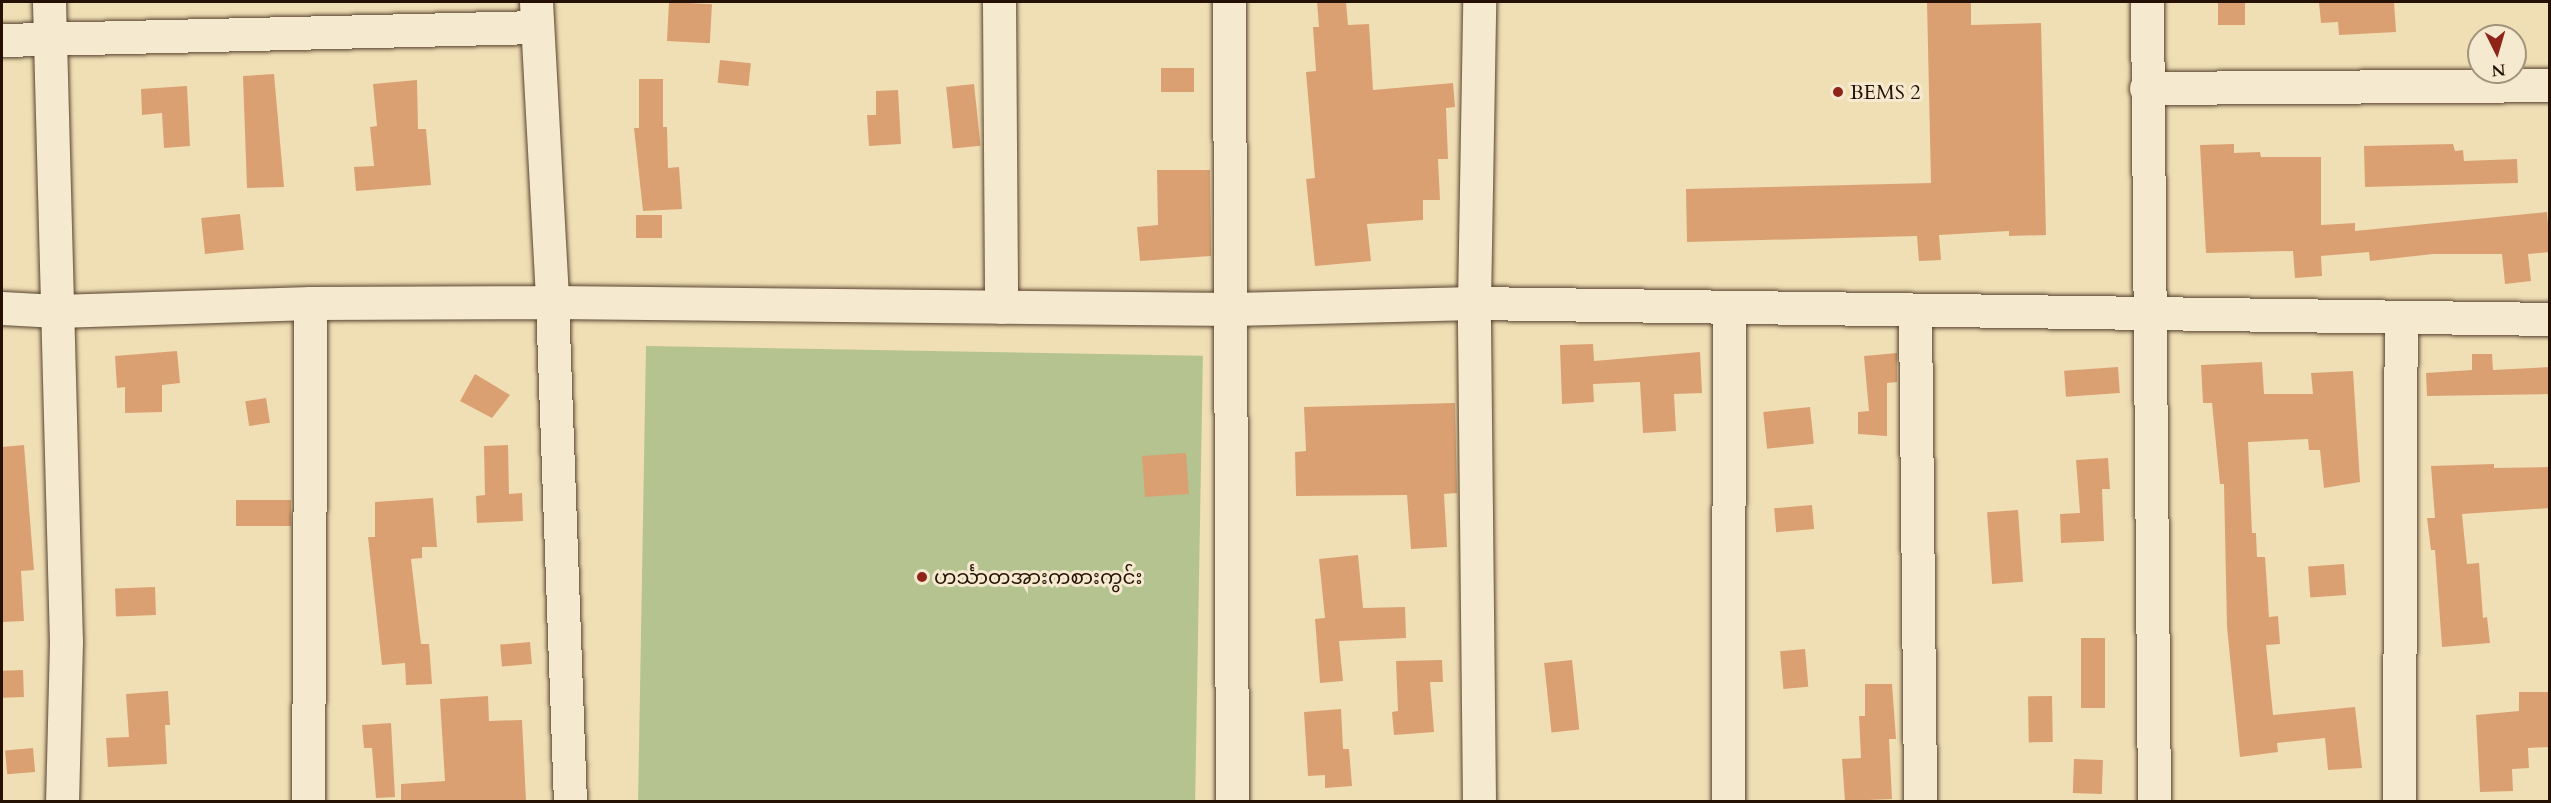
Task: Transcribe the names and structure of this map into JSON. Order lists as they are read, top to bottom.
{
  "places": ["BEMS 2", "ဟင်္သာတအားကစားကွင်း"],
  "north": "bottom"
}
